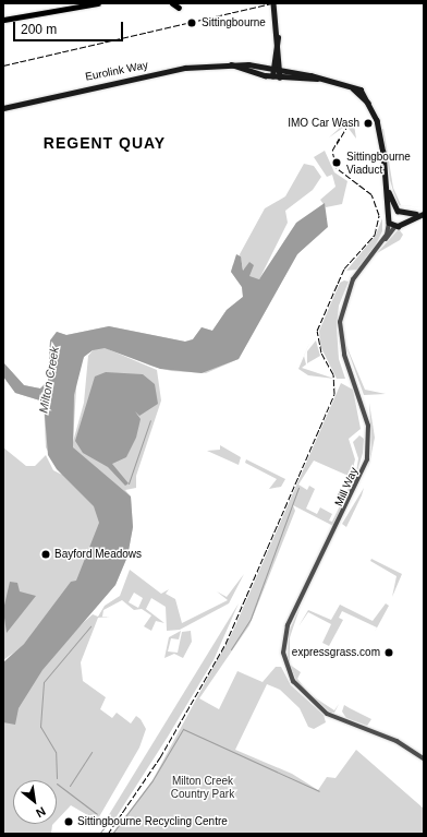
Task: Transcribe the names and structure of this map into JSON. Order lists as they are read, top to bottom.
{
  "streets": {
    "main road": ["Eurolink Way"],
    "street": ["Mill Way"]
  },
  "districts": ["REGENT QUAY"],
  "water": ["Milton Creek"],
  "parks": ["Milton Creek Country Park"],
  "places": [
    "Sittingbourne",
    "IMO Car Wash",
    "Sittingbourne Viaduct",
    "Bayford Meadows",
    "expressgrass.com",
    "Sittingbourne Recycling Centre"
  ],
  "scale_bar": "200 m",
  "north": "bottom right"
}
